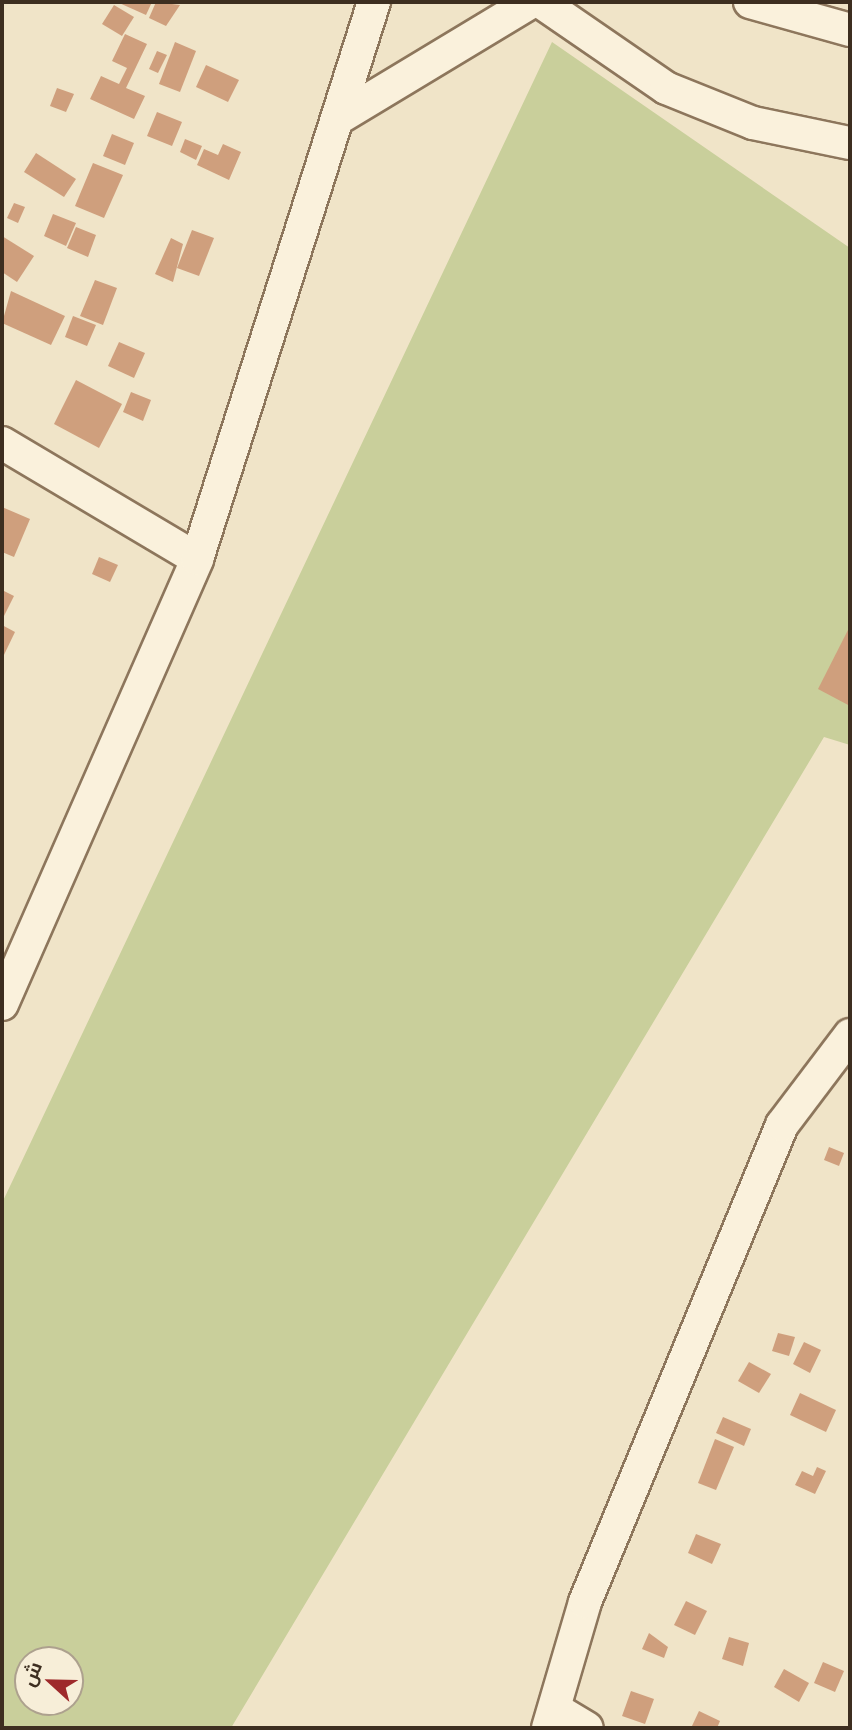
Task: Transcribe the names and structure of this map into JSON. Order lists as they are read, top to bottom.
{
  "north": "left"
}
